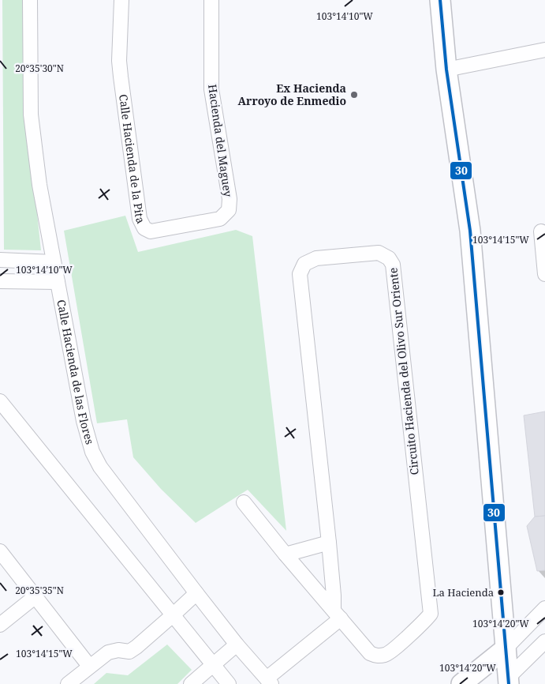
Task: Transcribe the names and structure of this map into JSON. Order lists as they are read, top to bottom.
{
  "streets": {
    "street": [
      "Hacienda del Maguey",
      "Calle Hacienda de la Pita",
      "Circuito Hacienda del Olivo Sur Oriente",
      "Calle Hacienda de las Flores"
    ]
  },
  "crossings": [
    ["Hacienda del Maguey", "Calle Hacienda de la Pita"]
  ],
  "places": ["Ex Hacienda Arroyo de Enmedio", "La Hacienda"],
  "lines": ["transit line 30"],
  "coordinates": [
    "103°14'10\"W",
    "20°35'30\"N",
    "103°14'15\"W",
    "20°35'35\"N",
    "103°14'20\"W"
  ]
}
